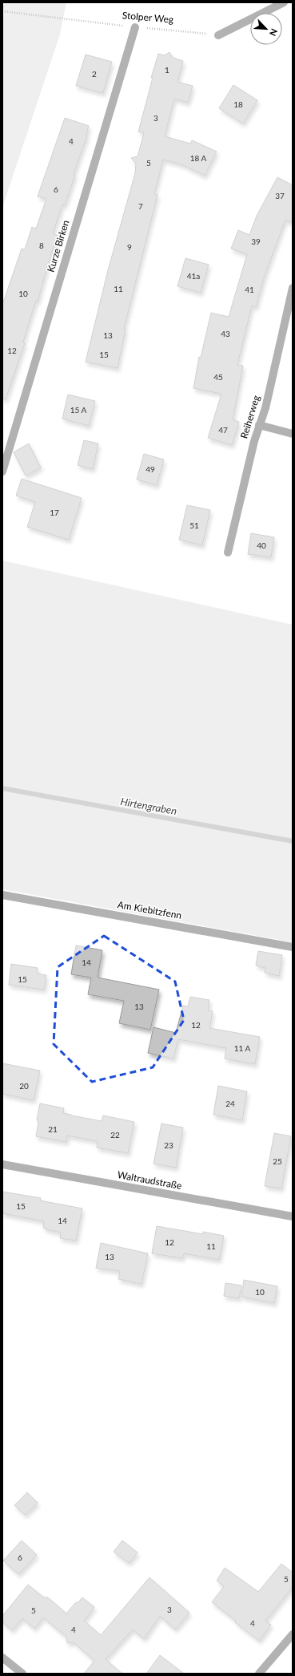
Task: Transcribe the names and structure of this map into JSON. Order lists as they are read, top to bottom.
{
  "streets": {
    "street": [
      "Kurze Birken",
      "Reiherweg",
      "Am Kiebitzfenn",
      "Waltraudstraße"
    ],
    "path": ["Stolper Weg"]
  },
  "crossings": [
    ["Stolper Weg", "Kurze Birken"]
  ],
  "water": ["Hirtengraben"],
  "house_numbers": [
    "1",
    "2",
    "18",
    "3",
    "4",
    "18 A",
    "5",
    "6",
    "37",
    "7",
    "39",
    "8",
    "9",
    "41a",
    "11",
    "41",
    "10",
    "43",
    "13",
    "12",
    "15",
    "45",
    "15 A",
    "47",
    "49",
    "17",
    "51",
    "40",
    "14",
    "15",
    "13",
    "12",
    "11 A",
    "20",
    "24",
    "21",
    "22",
    "23",
    "25",
    "15",
    "14",
    "12",
    "11",
    "13",
    "10",
    "6",
    "5",
    "3",
    "5",
    "4",
    "4"
  ],
  "north": "bottom right"
}
